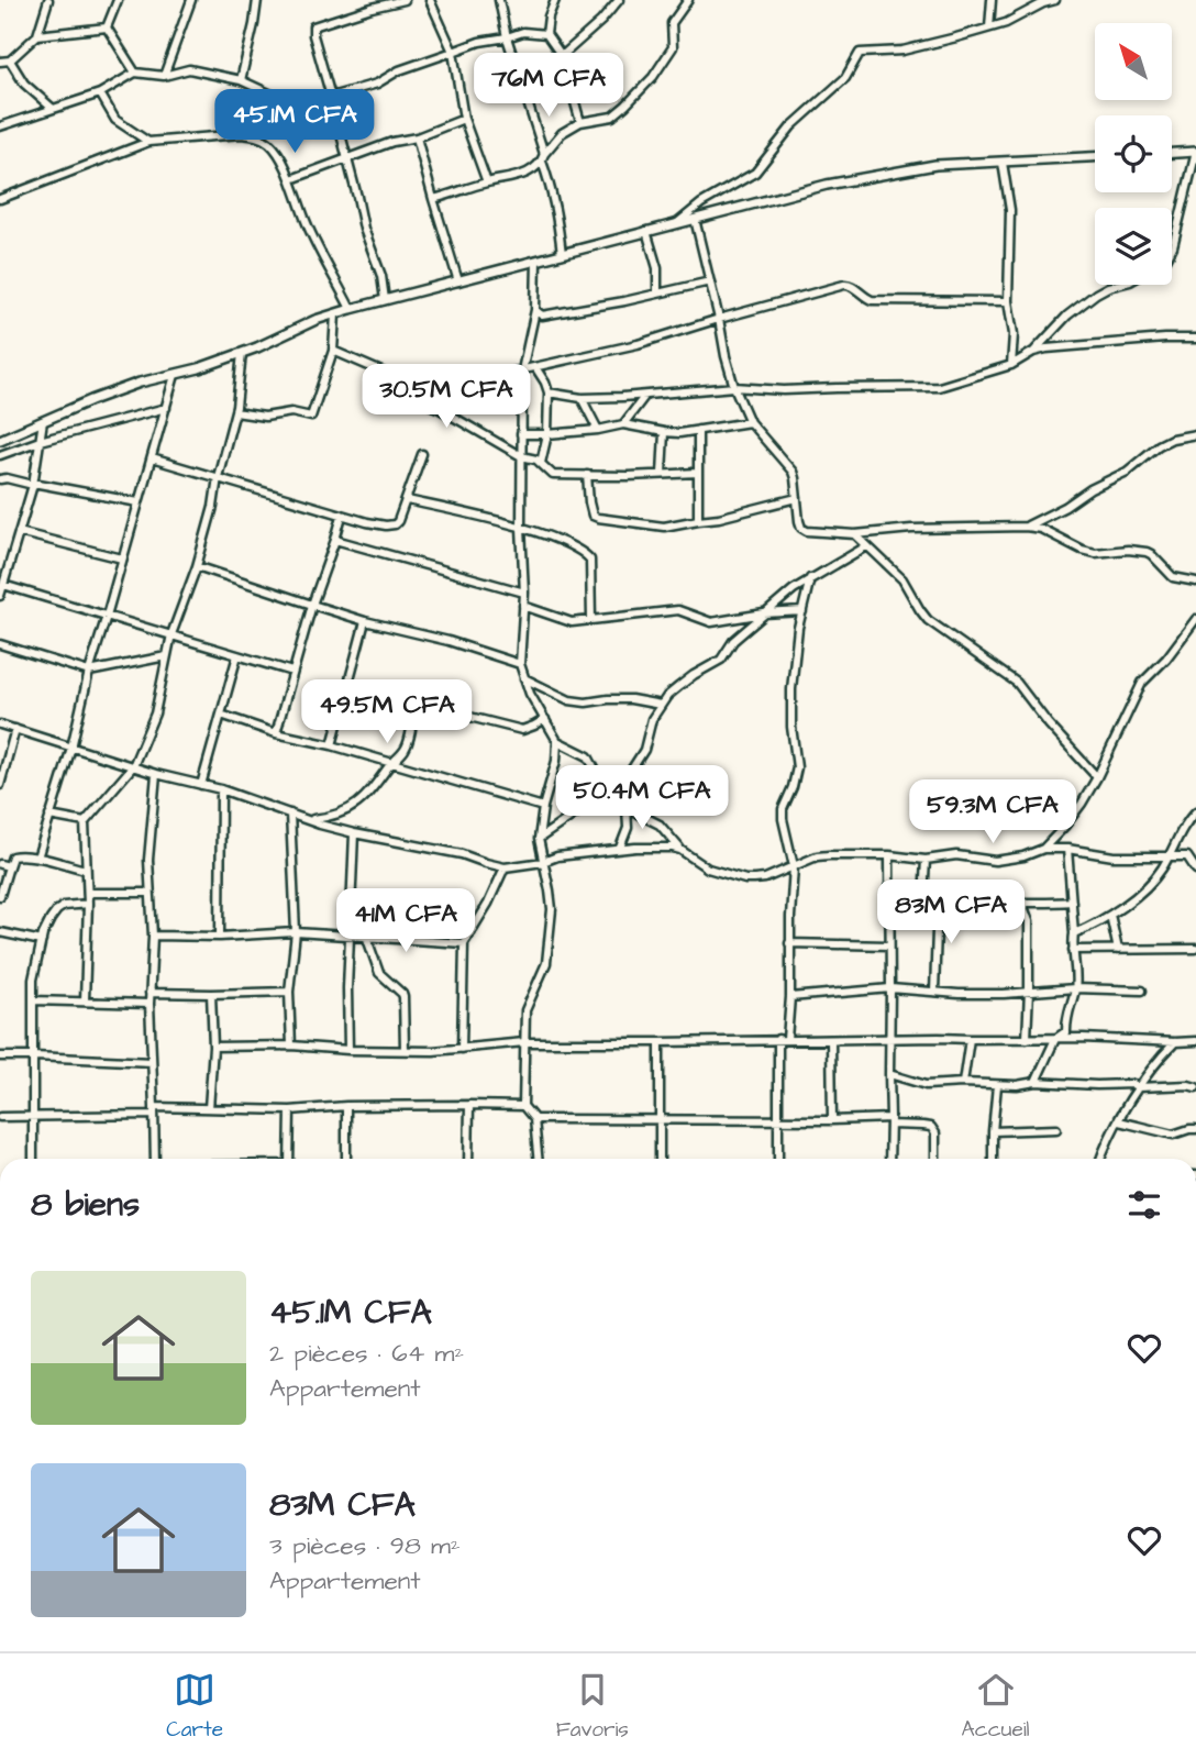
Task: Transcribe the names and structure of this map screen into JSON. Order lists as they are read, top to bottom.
{
  "north": "top left",
  "page": {
    "price": [
      "76M CFA",
      "45.1M CFA",
      "30.5M CFA",
      "49.5M CFA",
      "50.4M CFA",
      "59.3M CFA",
      "83M CFA",
      "41M CFA"
    ],
    "heading": "8 biens",
    "list": [
      {
        "name": "45.1M CFA",
        "note": "2 pièces · 64 m² · Appartement"
      },
      {
        "name": "83M CFA",
        "note": "3 pièces · 98 m² · Appartement"
      }
    ],
    "tabs": ["Carte", "Favoris", "Accueil"]
  }
}
